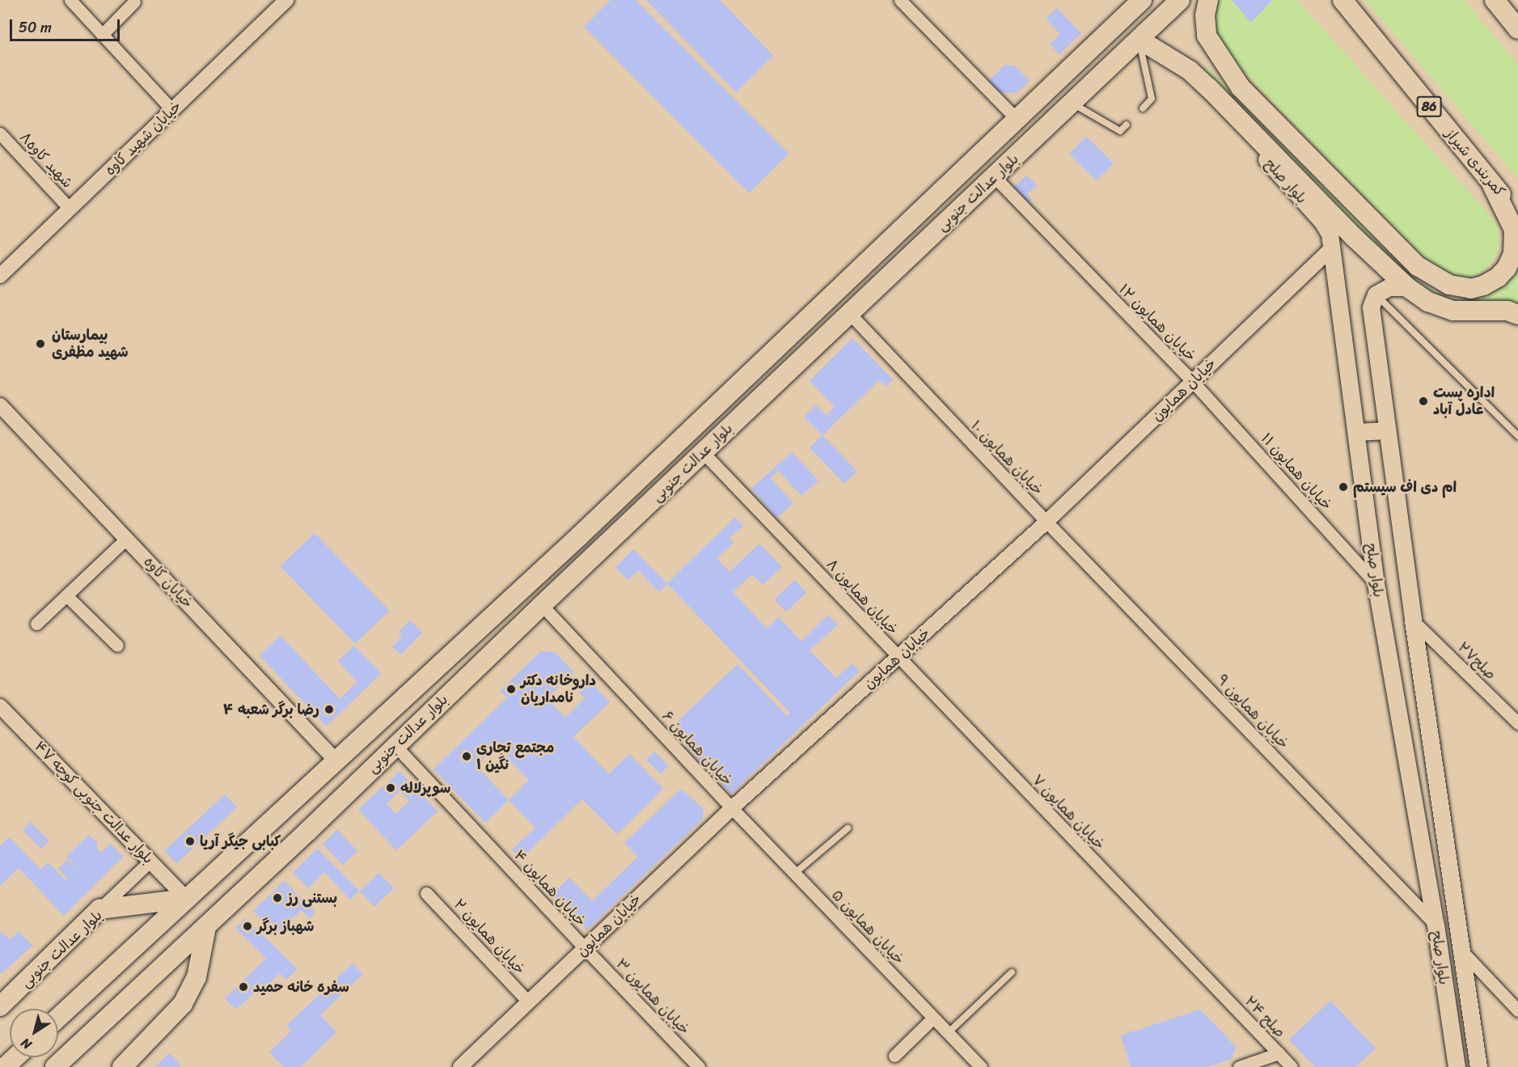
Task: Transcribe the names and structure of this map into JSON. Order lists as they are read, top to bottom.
{
  "streets": {
    "main road": [
      "86",
      "کمربندی شیراز",
      "بلوار صلح",
      "بلوار عدالت جنوبی"
    ],
    "street": [
      "خیابان شهید کاوه",
      "شهید کاوه۸",
      "خیابان همایون ۱۲",
      "خیابان همایون",
      "خیابان همایون ۱۰",
      "خیابان همایون ۱۱",
      "خیابان کاوه",
      "خیابان همایون ۸",
      "صلح۲۷",
      "خیابان همایون ۹",
      "خیابان همایون ۶",
      "بلوار عدالت جنوبی کوچه ۴۷",
      "خیابان همایون ۷",
      "خیابان همایون ۴",
      "خیابان همایون ۵",
      "خیابان همایون ۲",
      "خیابان همایون ۳",
      "صلح ۲۴"
    ]
  },
  "crossings": [
    ["خیابان شهید کاوه", "شهید کاوه۸"],
    ["بلوار صلح", "خیابان همایون"],
    ["بلوار صلح", "خیابان همایون ۱۱"],
    ["بلوار صلح", "صلح۲۷"],
    ["بلوار صلح", "خیابان همایون ۹"],
    ["بلوار عدالت جنوبی", "خیابان همایون ۱۲"],
    ["بلوار عدالت جنوبی", "خیابان همایون ۱۰"],
    ["بلوار عدالت جنوبی", "خیابان کاوه"],
    ["بلوار عدالت جنوبی", "خیابان همایون ۸"],
    ["بلوار عدالت جنوبی", "خیابان همایون ۶"],
    ["بلوار عدالت جنوبی", "بلوار عدالت جنوبی کوچه ۴۷"],
    ["بلوار عدالت جنوبی", "خیابان همایون ۴"],
    ["خیابان همایون ۱۲", "خیابان همایون"],
    ["خیابان همایون ۱۲", "خیابان همایون ۱۱"],
    ["خیابان همایون", "خیابان همایون ۱۰"],
    ["خیابان همایون", "خیابان همایون ۱۱"],
    ["خیابان همایون", "خیابان همایون ۸"],
    ["خیابان همایون", "خیابان همایون ۹"],
    ["خیابان همایون", "خیابان همایون ۶"],
    ["خیابان همایون", "خیابان همایون ۷"],
    ["خیابان همایون", "خیابان همایون ۴"],
    ["خیابان همایون", "خیابان همایون ۵"],
    ["خیابان همایون", "خیابان همایون ۲"],
    ["خیابان همایون", "خیابان همایون ۳"],
    ["خیابان همایون ۱۰", "خیابان همایون ۹"],
    ["خیابان همایون ۸", "خیابان همایون ۷"],
    ["خیابان همایون ۶", "خیابان همایون ۵"],
    ["خیابان همایون ۷", "صلح ۲۴"],
    ["خیابان همایون ۴", "خیابان همایون ۳"]
  ],
  "places": [
    "بیمارستان شهید مظفری",
    "اداره پست عادل آباد",
    "ام دی اف سیستم",
    "داروخانه دکتر نامداریان",
    "رضا برگر شعبه ۴",
    "مجتمع تجاری نگین ۱",
    "سوپرلاله",
    "کبابی جیگر آریا",
    "بستنی رز",
    "شهباز برگر",
    "سفره خانه حمید"
  ],
  "scale_bar": "50 m",
  "north": "bottom left"
}
